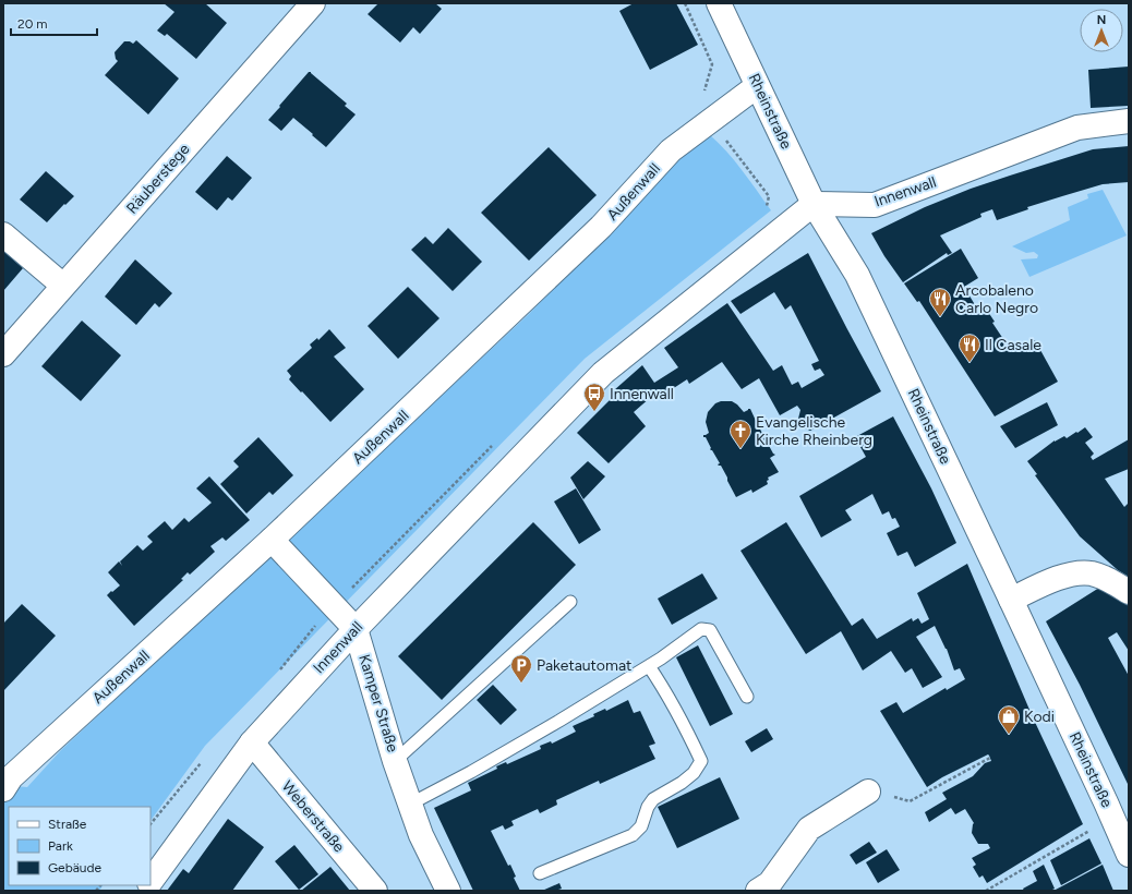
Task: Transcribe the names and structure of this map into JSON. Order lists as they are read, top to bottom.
{
  "streets": {
    "street": [
      "Rheinstraße",
      "Räuberstege",
      "Außenwall",
      "Innenwall",
      "Kamper Straße",
      "Weberstraße"
    ]
  },
  "crossings": [
    ["Rheinstraße", "Außenwall"],
    ["Rheinstraße", "Innenwall"],
    ["Außenwall", "Kamper Straße"],
    ["Innenwall", "Kamper Straße"],
    ["Innenwall", "Weberstraße"]
  ],
  "places": {
    "restaurant": ["Arcobaleno Carlo Negro", "Il Casale"],
    "bus stop": ["Innenwall"],
    "church": ["Evangelische Kirche Rheinberg"],
    "parking": ["Paketautomat"],
    "shop": ["Kodi"]
  },
  "legend": ["Straße", "Park", "Gebäude"],
  "scale_bar": "20 m",
  "north": "top"
}
